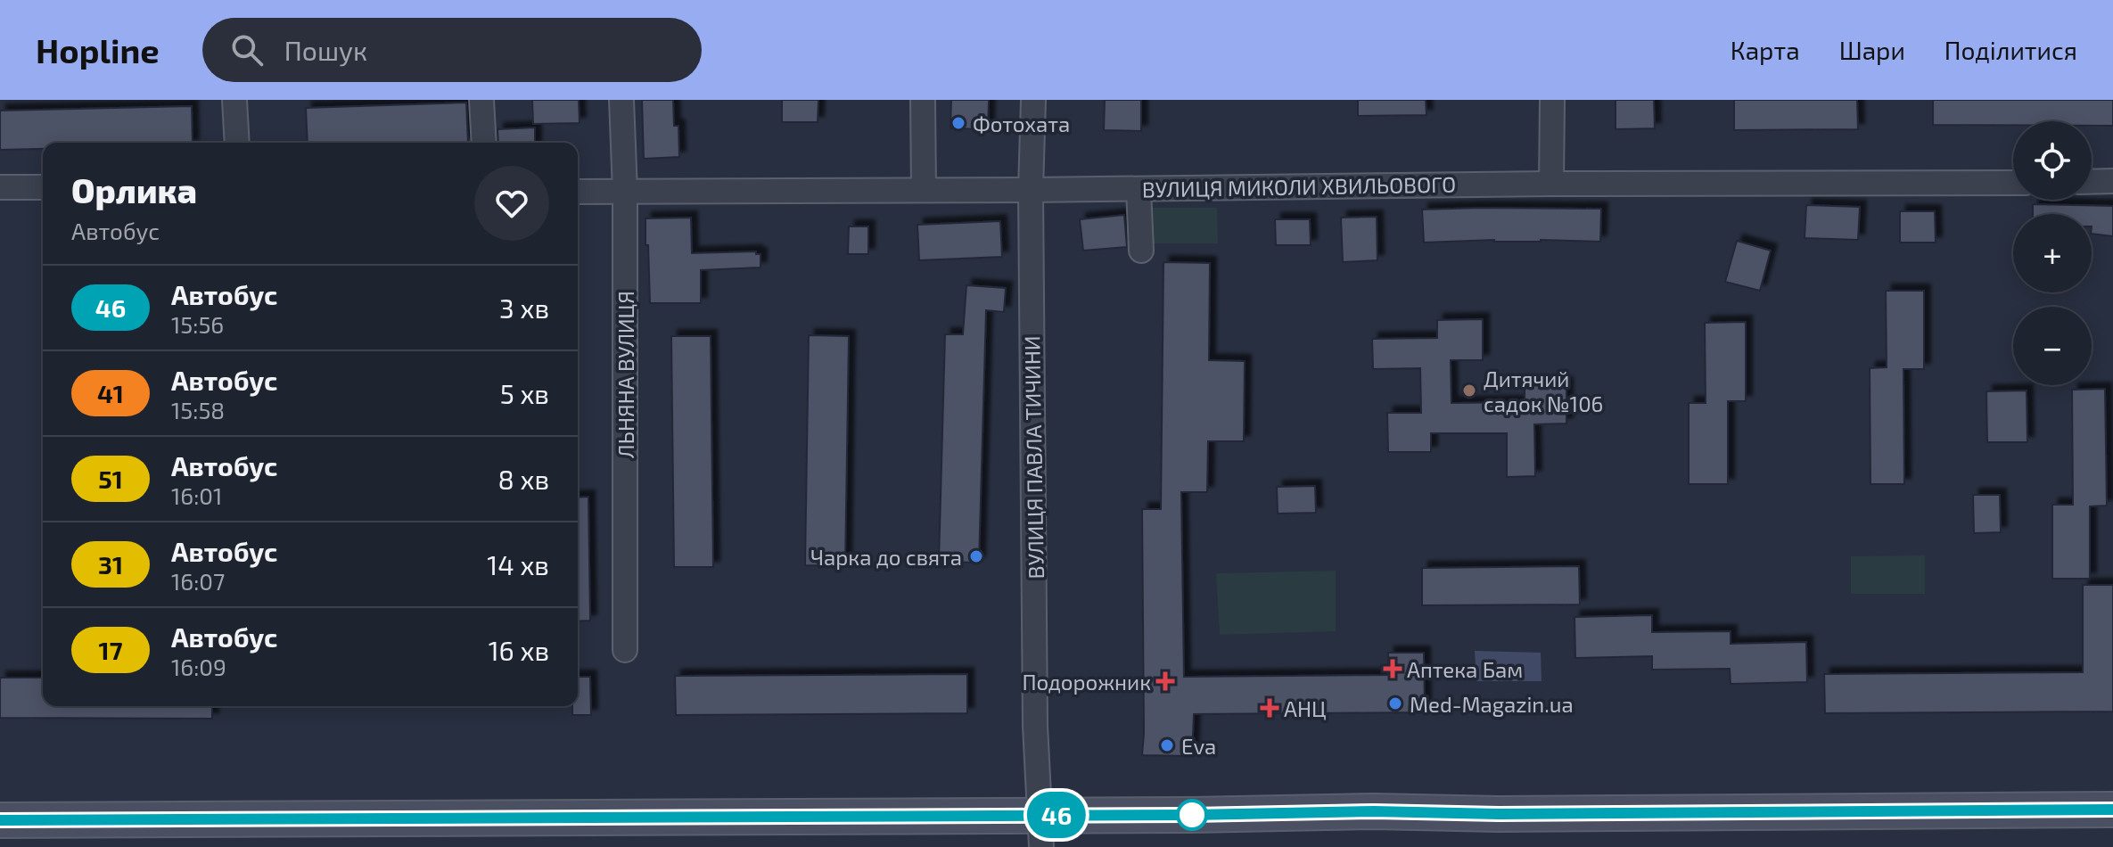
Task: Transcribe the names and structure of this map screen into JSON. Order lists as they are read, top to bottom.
{
  "streets": {
    "street": ["ВУЛИЦЯ МИКОЛИ ХВИЛЬОВОГО", "ЛЬНЯНА ВУЛИЦЯ", "ВУЛИЦЯ ПАВЛА ТИЧИНИ"]
  },
  "crossings": [
    ["ВУЛИЦЯ МИКОЛИ ХВИЛЬОВОГО", "ЛЬНЯНА ВУЛИЦЯ"],
    ["ВУЛИЦЯ МИКОЛИ ХВИЛЬОВОГО", "ВУЛИЦЯ ПАВЛА ТИЧИНИ"]
  ],
  "places": {
    "other": [
      "Фотохата",
      "Дитячий садок №106",
      "Чарка до свята",
      "Med-Magazin.ua",
      "Eva"
    ],
    "health": ["Аптека Бам", "Подорожник", "АНЦ"]
  },
  "lines": ["bus line 46"],
  "page": {
    "header": "Hopline",
    "search": "Пошук",
    "nav": ["Карта", "Шари", "Поділитися"],
    "on_map": "46",
    "map_buttons": ["+", "−"],
    "heading": ["Орлика", "Автобус"],
    "list": [
      {
        "mark": "46",
        "name": "Автобус",
        "note": "15:56",
        "value": "3 хв"
      },
      {
        "mark": "41",
        "name": "Автобус",
        "note": "15:58",
        "value": "5 хв"
      },
      {
        "mark": "51",
        "name": "Автобус",
        "note": "16:01",
        "value": "8 хв"
      },
      {
        "mark": "31",
        "name": "Автобус",
        "note": "16:07",
        "value": "14 хв"
      },
      {
        "mark": "17",
        "name": "Автобус",
        "note": "16:09",
        "value": "16 хв"
      }
    ]
  }
}
